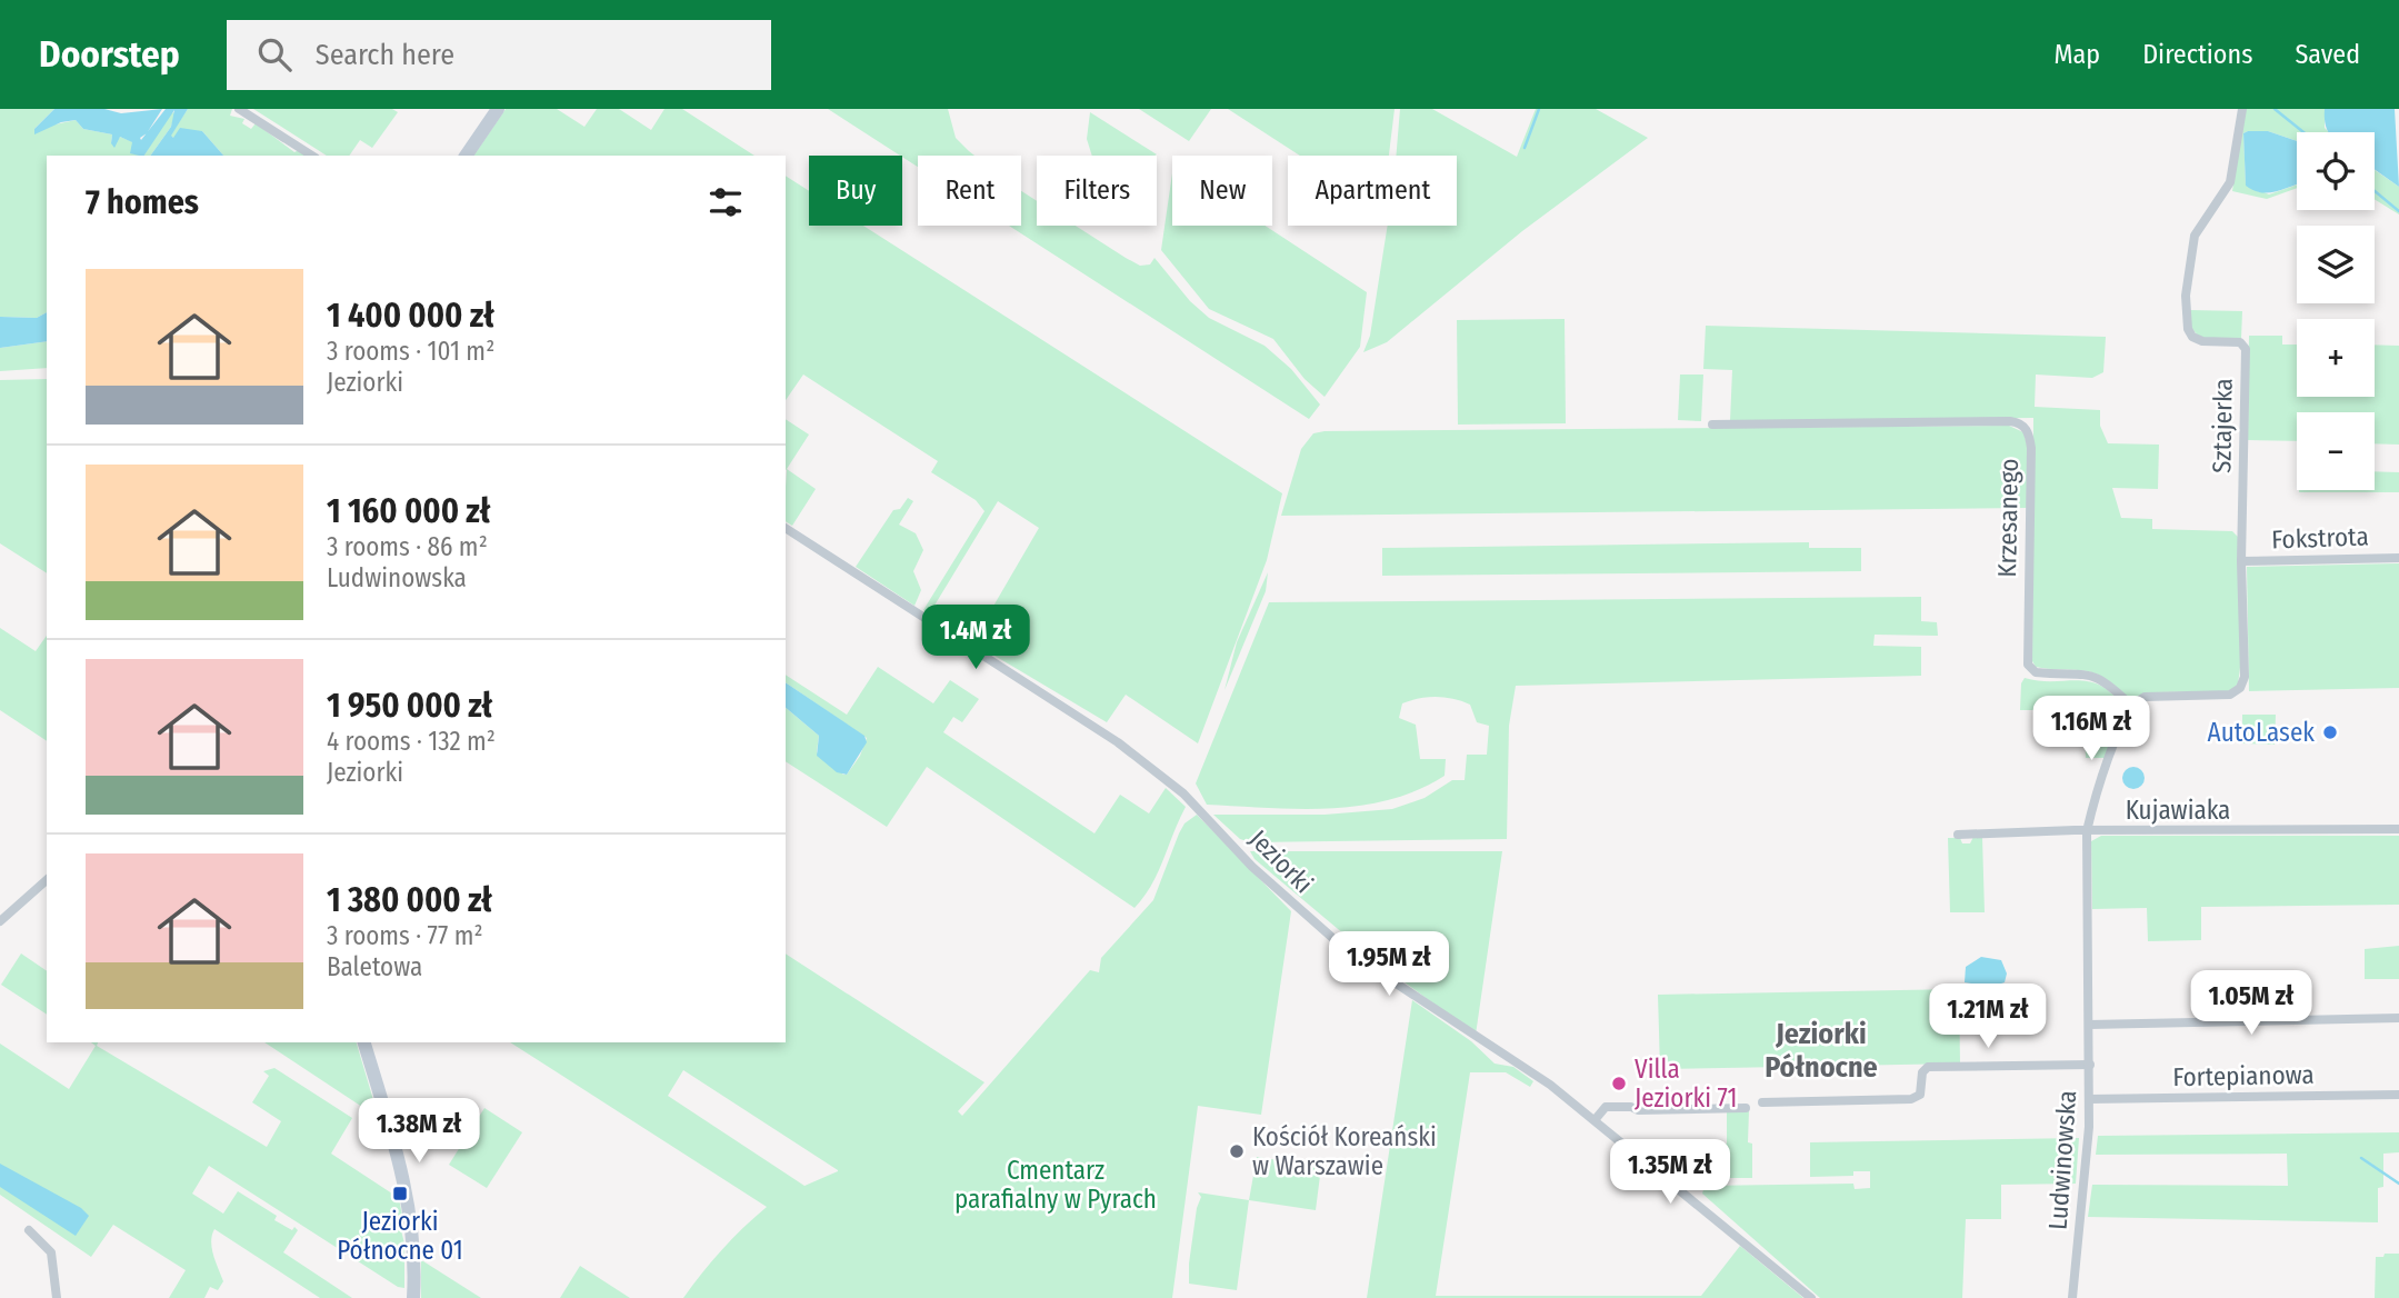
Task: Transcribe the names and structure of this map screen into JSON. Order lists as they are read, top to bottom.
{
  "streets": {
    "street": [
      "Sztajerka",
      "Krzesanego",
      "Fokstrota",
      "Kujawiaka",
      "Jeziorki",
      "Fortepianowa",
      "Ludwinowska"
    ]
  },
  "crossings": [
    ["Sztajerka", "Krzesanego"],
    ["Sztajerka", "Fokstrota"],
    ["Sztajerka", "Ludwinowska"],
    ["Krzesanego", "Ludwinowska"],
    ["Kujawiaka", "Ludwinowska"],
    ["Fortepianowa", "Ludwinowska"]
  ],
  "districts": ["Jeziorki Północne"],
  "parks": ["Cmentarz parafialny w Pyrach"],
  "places": {
    "other": ["AutoLasek", "Villa Jeziorki 71", "Kościół Koreański w Warszawie"],
    "transit": ["Jeziorki Północne 01"]
  },
  "page": {
    "header": "Doorstep",
    "search": "Search here",
    "nav": ["Map", "Directions", "Saved"],
    "map_buttons": ["+", "−"],
    "chip": [
      "Buy",
      "Rent",
      "Filters",
      "New",
      "Apartment"
    ],
    "heading": "7 homes",
    "list": [
      {
        "name": "1 400 000 zł",
        "note": "3 rooms · 101 m² · Jeziorki"
      },
      {
        "name": "1 160 000 zł",
        "note": "3 rooms · 86 m² · Ludwinowska"
      },
      {
        "name": "1 950 000 zł",
        "note": "4 rooms · 132 m² · Jeziorki"
      },
      {
        "name": "1 380 000 zł",
        "note": "3 rooms · 77 m² · Baletowa"
      }
    ],
    "price": [
      "1.4M zł",
      "1.16M zł",
      "1.95M zł",
      "1.05M zł",
      "1.21M zł",
      "1.38M zł",
      "1.35M zł"
    ]
  }
}
